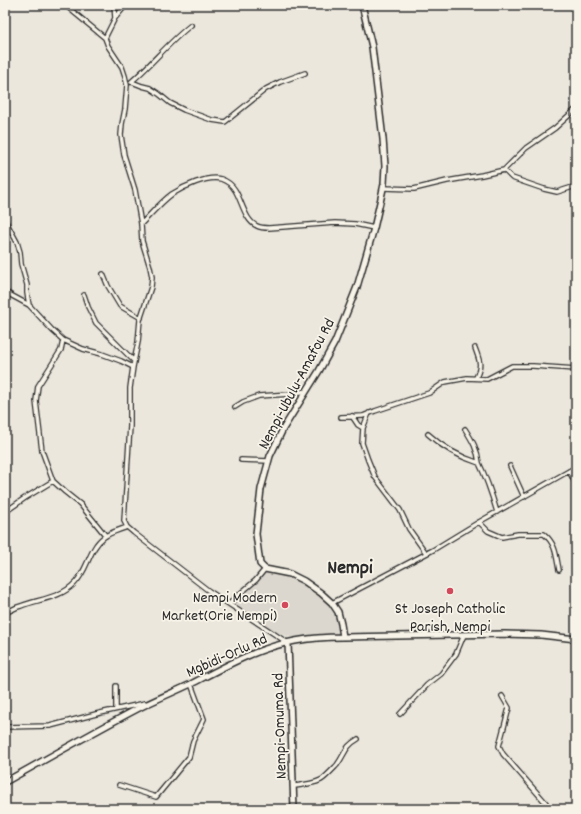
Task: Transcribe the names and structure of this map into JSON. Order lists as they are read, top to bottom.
{
  "streets": {
    "street": ["Nempi-Ubulu-Amafou Rd", "Mgbidi-Orlu Rd", "Nempi-Omuma Rd"]
  },
  "crossings": [
    ["Mgbidi-Orlu Rd", "Nempi-Omuma Rd"]
  ],
  "districts": ["Nempi"],
  "places": ["St Joseph Catholic Parish, Nempi", "Nempi Modern Market(Orie Nempi)"]
}
